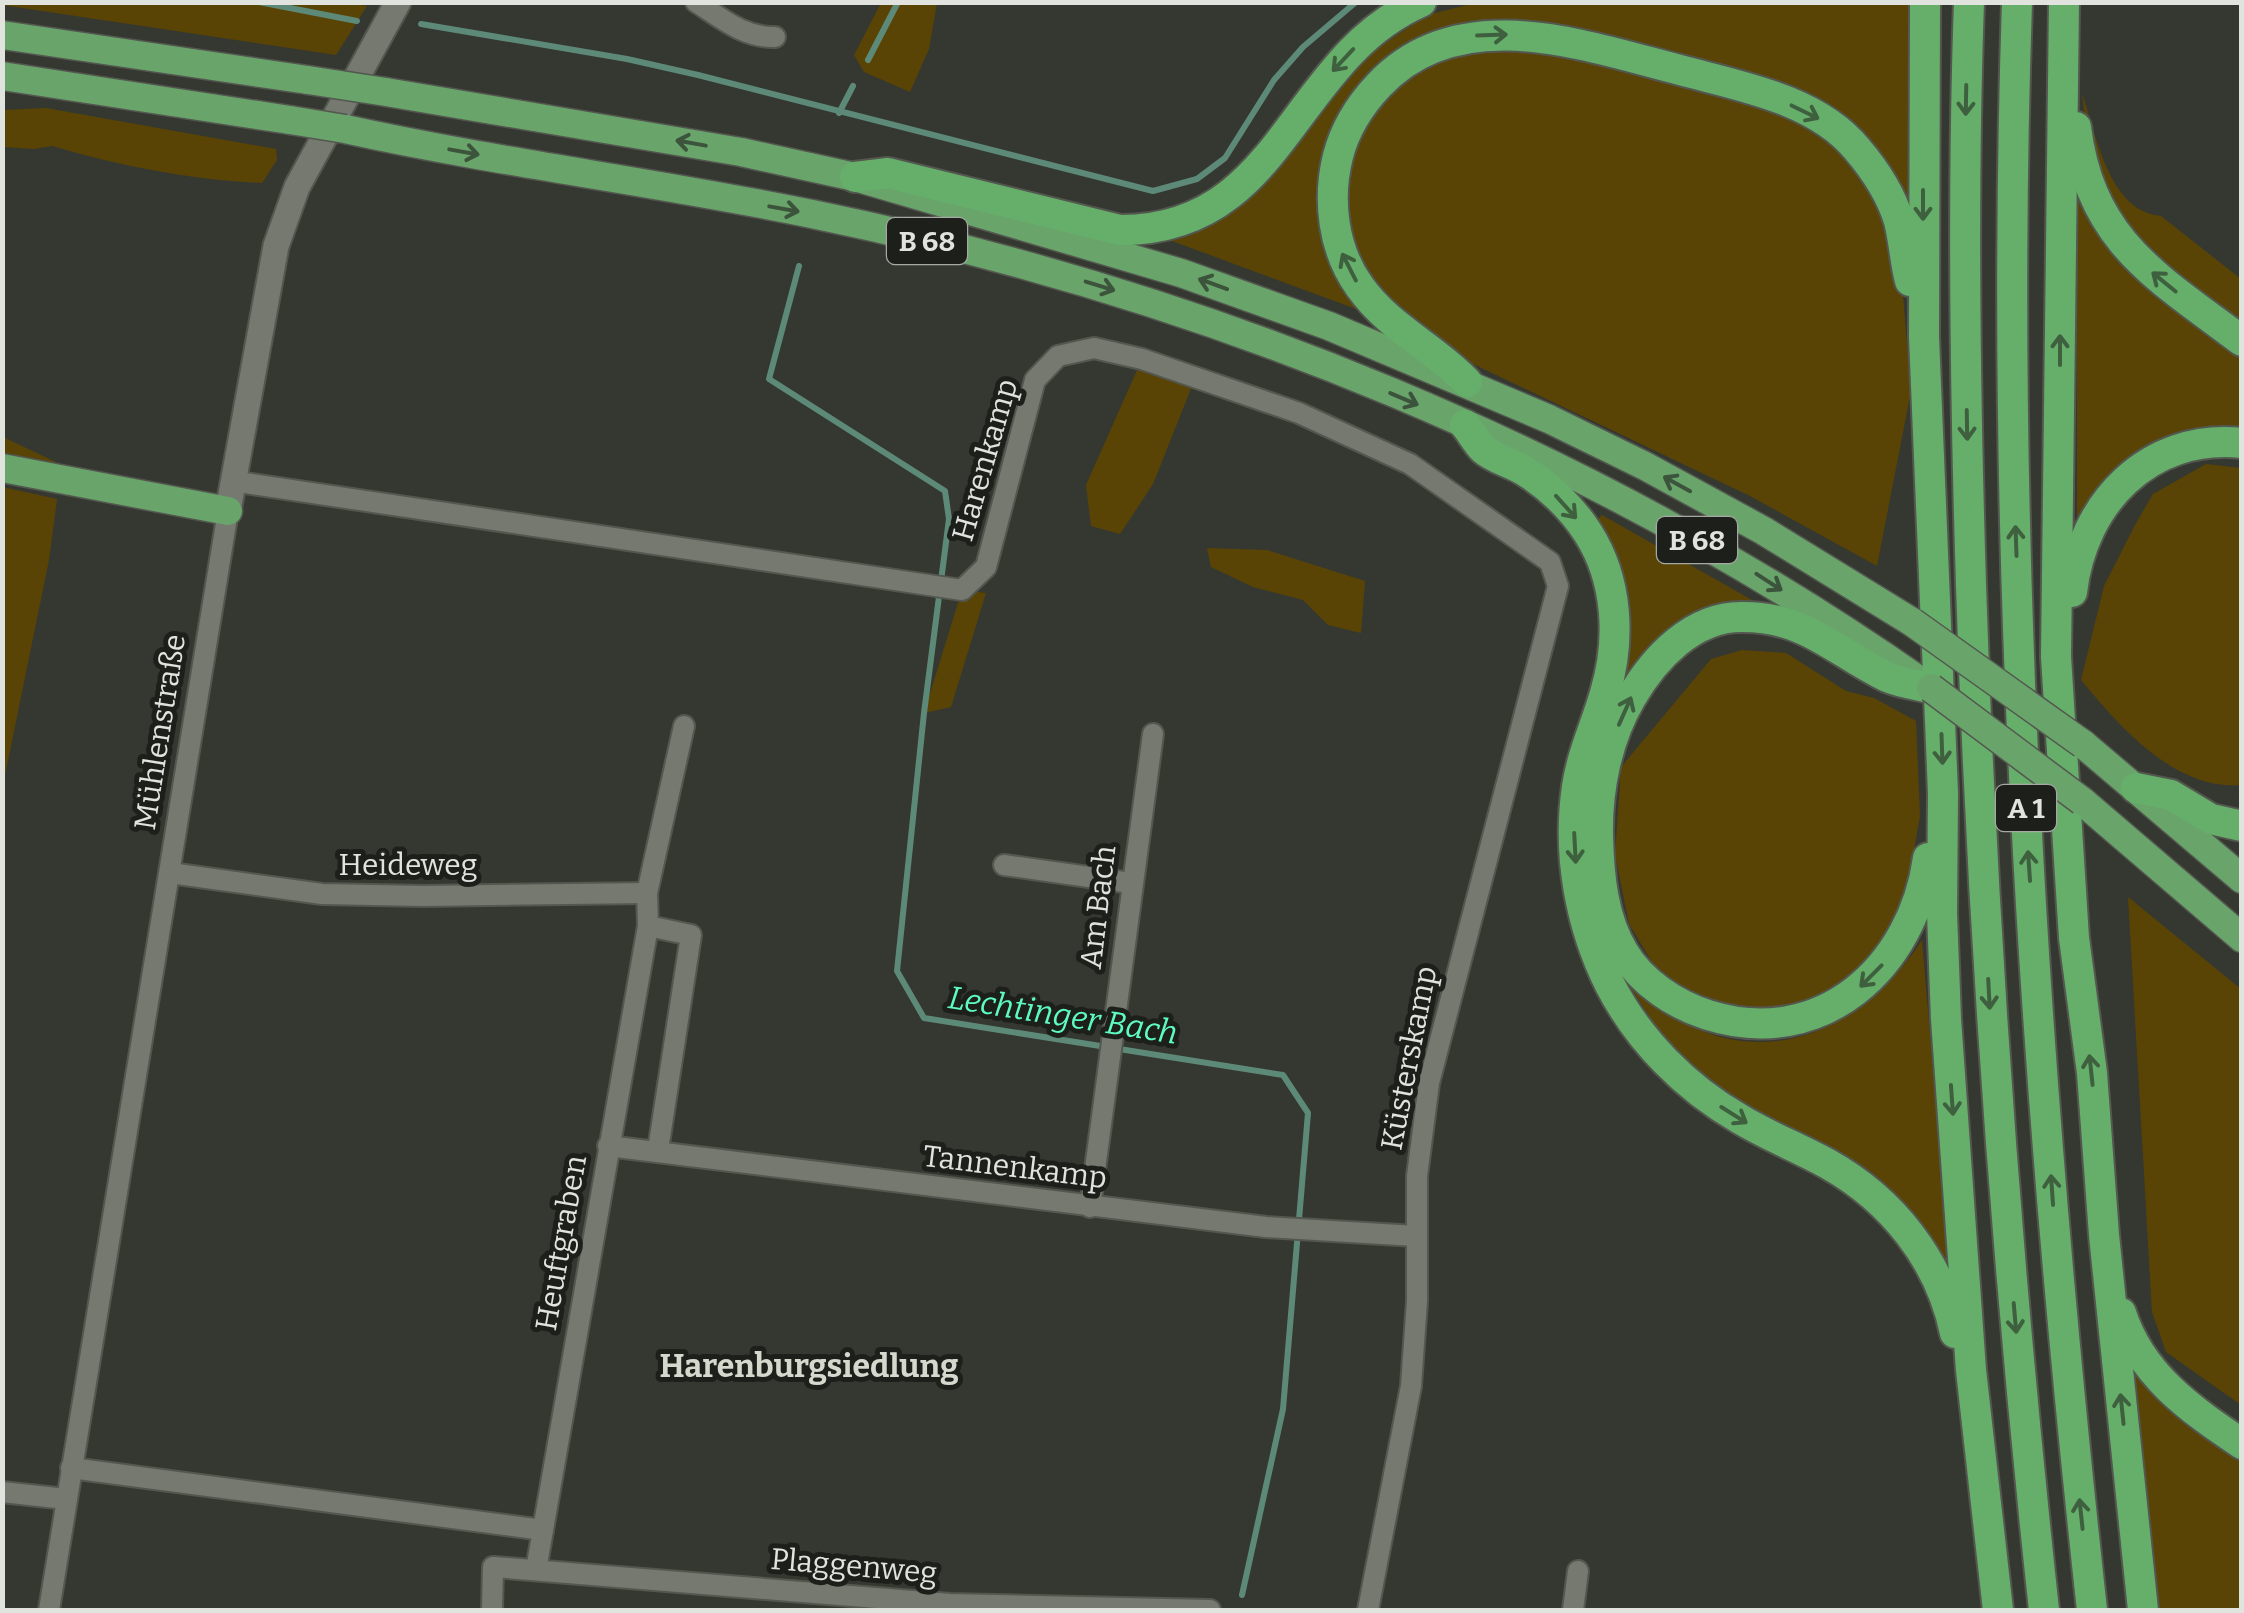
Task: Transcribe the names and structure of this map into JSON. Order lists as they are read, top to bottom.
{
  "streets": {
    "highway": ["B 68", "A 1"],
    "street": [
      "Harenkamp",
      "Mühlenstraße",
      "Heideweg",
      "Am Bach",
      "Küsterskamp",
      "Tannenkamp",
      "Heuftgraben",
      "Plaggenweg"
    ]
  },
  "crossings": [
    ["Harenkamp", "Mühlenstraße"],
    ["Harenkamp", "Küsterskamp"],
    ["Mühlenstraße", "Heideweg"],
    ["Heideweg", "Heuftgraben"],
    ["Am Bach", "Tannenkamp"],
    ["Küsterskamp", "Tannenkamp"],
    ["Tannenkamp", "Heuftgraben"],
    ["Heuftgraben", "Plaggenweg"]
  ],
  "districts": ["Harenburgsiedlung"],
  "water": ["Lechtinger Bach"]
}
